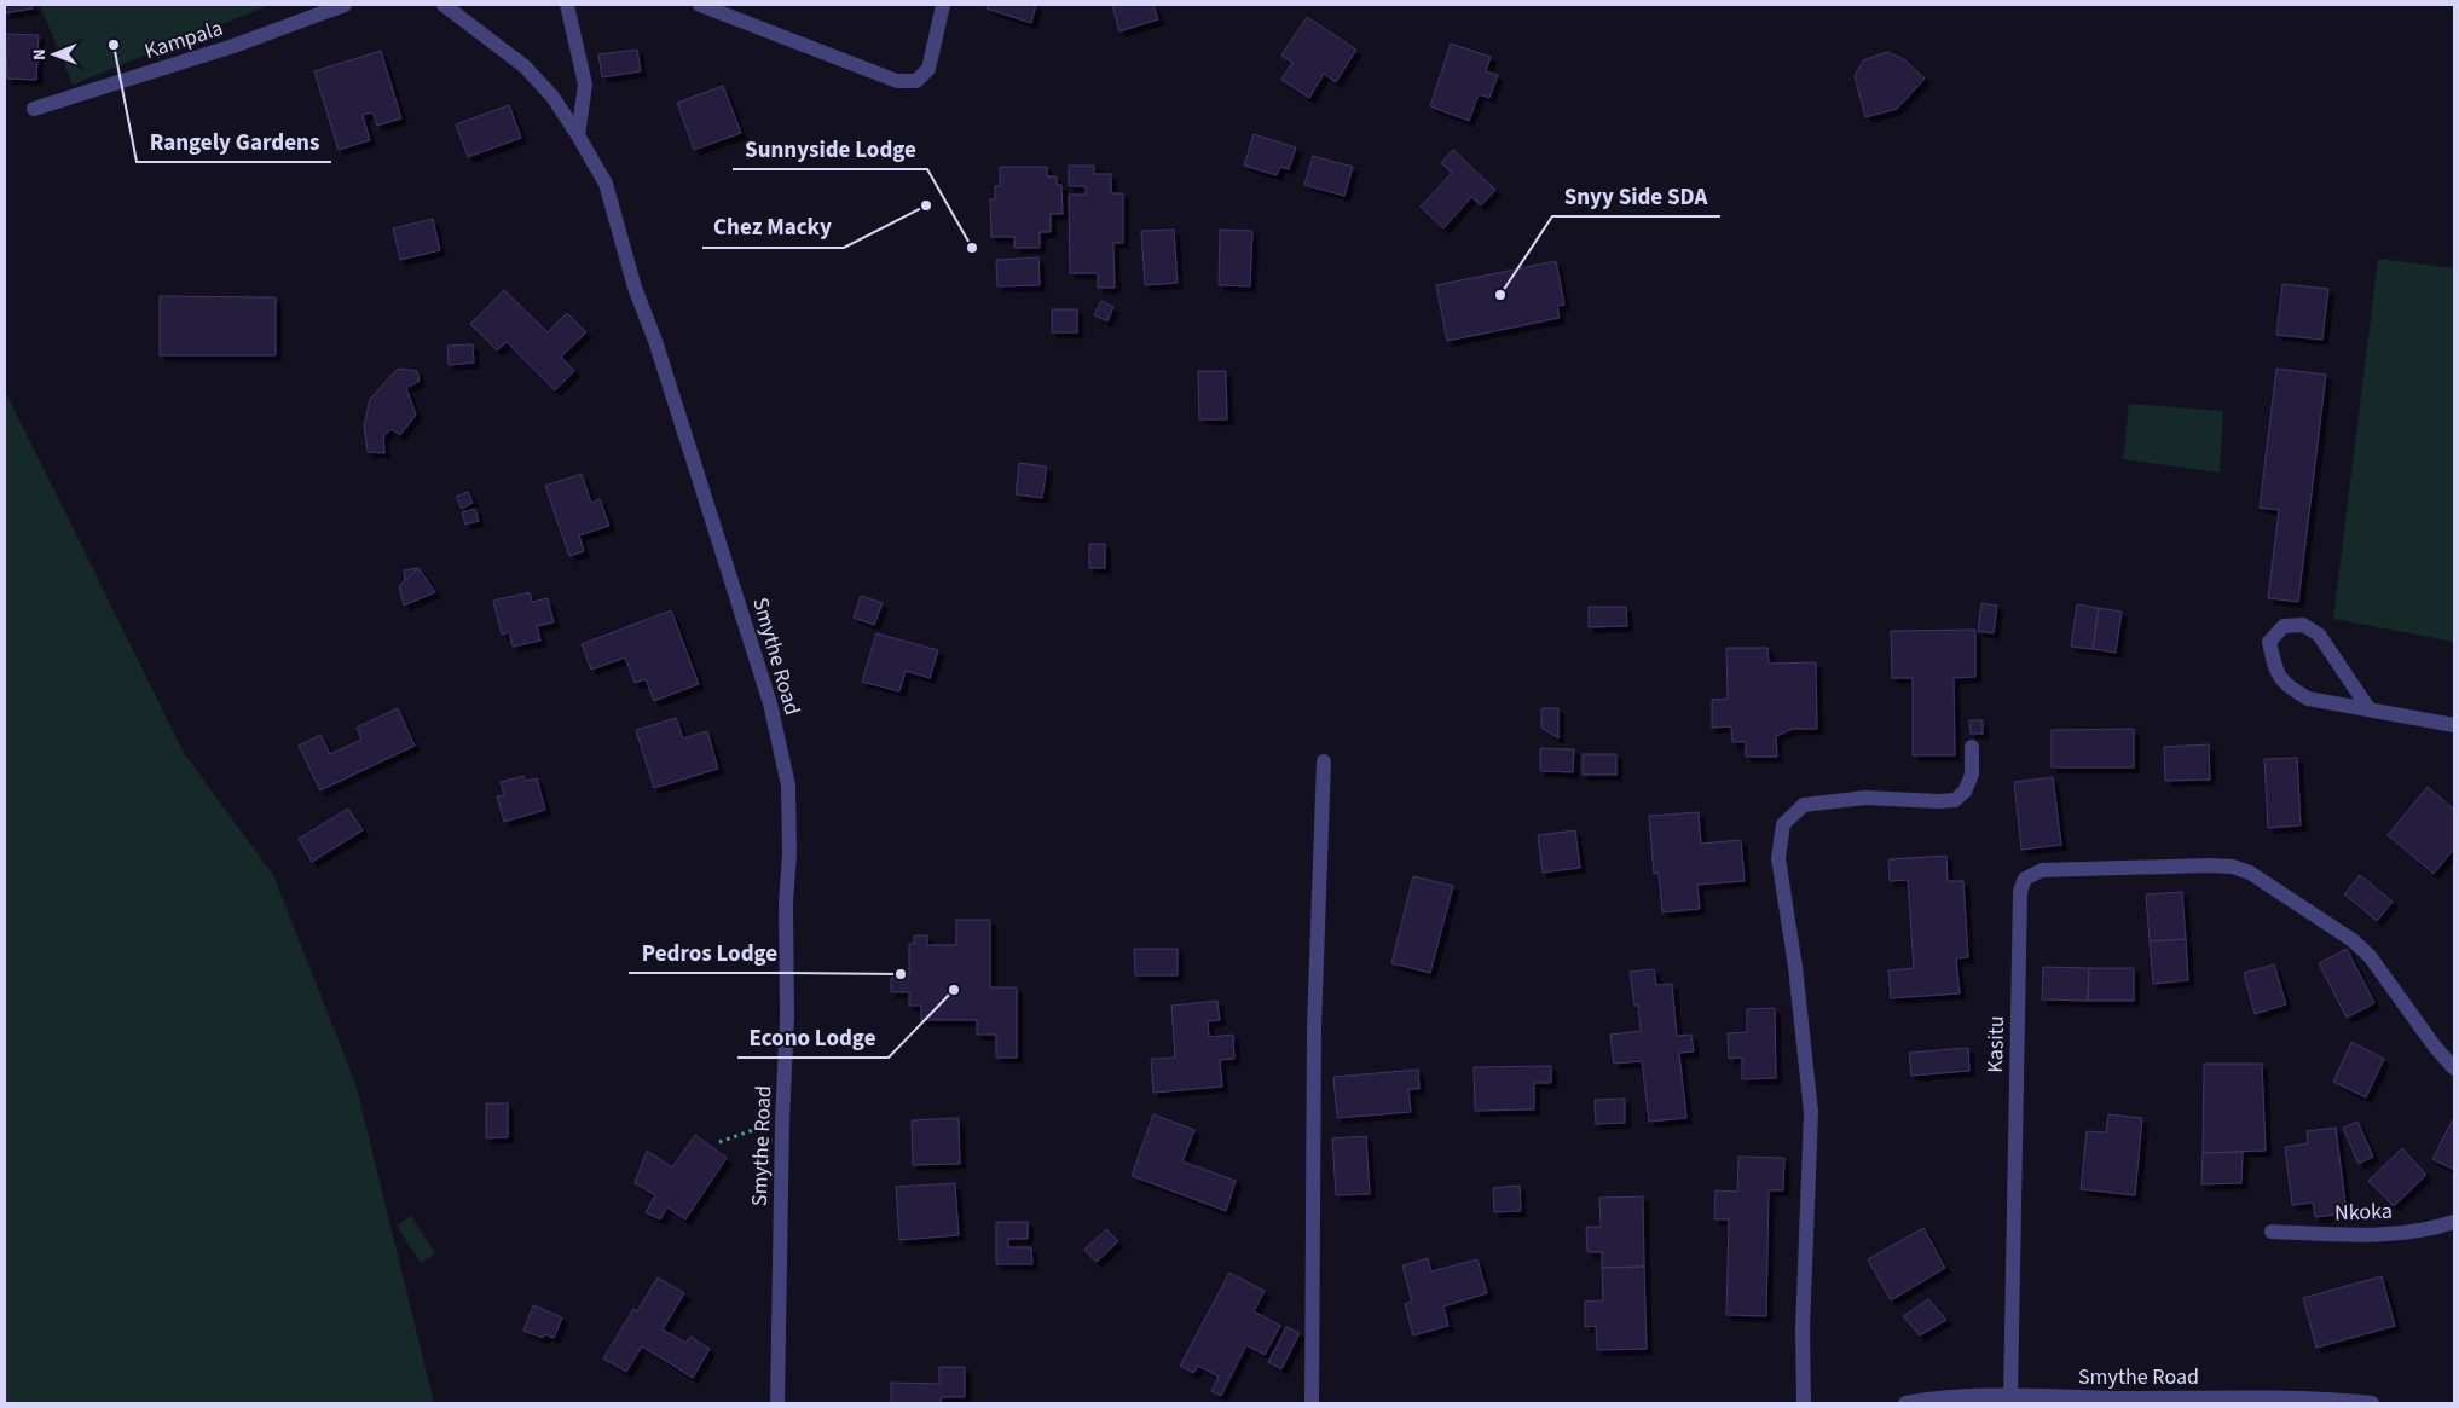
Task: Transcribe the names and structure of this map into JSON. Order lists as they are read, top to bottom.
{
  "streets": {
    "street": [
      "Kampala",
      "Smythe Road",
      "Kasitu",
      "Nkoka"
    ]
  },
  "crossings": [
    ["Smythe Road", "Kasitu"]
  ],
  "places": [
    "Rangely Gardens",
    "Chez Macky",
    "Sunnyside Lodge",
    "Snyy Side SDA",
    "Pedros Lodge",
    "Econo Lodge"
  ],
  "north": "left"
}
